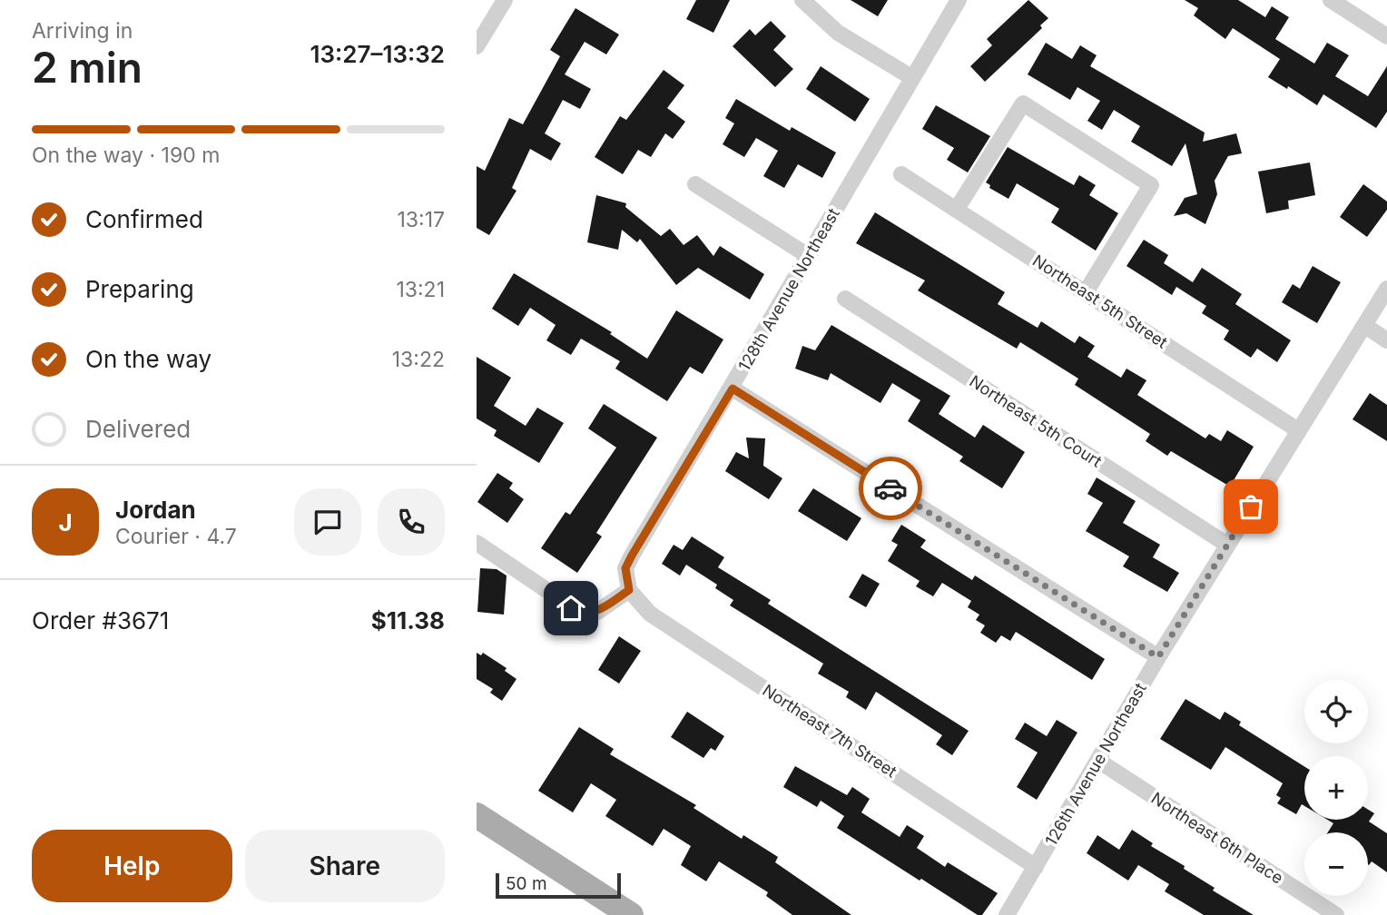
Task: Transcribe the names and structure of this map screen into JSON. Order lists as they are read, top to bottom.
{
  "streets": {
    "street": [
      "128th Avenue Northeast",
      "Northeast 5th Street",
      "Northeast 5th Court",
      "Northeast 7th Street",
      "126th Avenue Northeast",
      "Northeast 6th Place"
    ]
  },
  "crossings": [
    ["128th Avenue Northeast", "Northeast 7th Street"],
    ["Northeast 5th Street", "126th Avenue Northeast"],
    ["Northeast 5th Court", "126th Avenue Northeast"],
    ["Northeast 7th Street", "126th Avenue Northeast"],
    ["126th Avenue Northeast", "Northeast 6th Place"]
  ],
  "scale_bar": "50 m",
  "page": {
    "heading": ["2 min", "Arriving in", "13:27–13:32"],
    "panel": [
      "Jordan",
      "Courier · 4.7",
      "Order #3671",
      "$11.38"
    ],
    "bar": "On the way · 190 m",
    "list": [
      ["Confirmed", "13:17"],
      ["Preparing", "13:21"],
      ["On the way", "13:22"],
      "Delivered"
    ],
    "round": "J",
    "map_buttons": ["+", "−"],
    "buttons": ["Help", "Share"],
    "scale": "50 m"
  }
}
